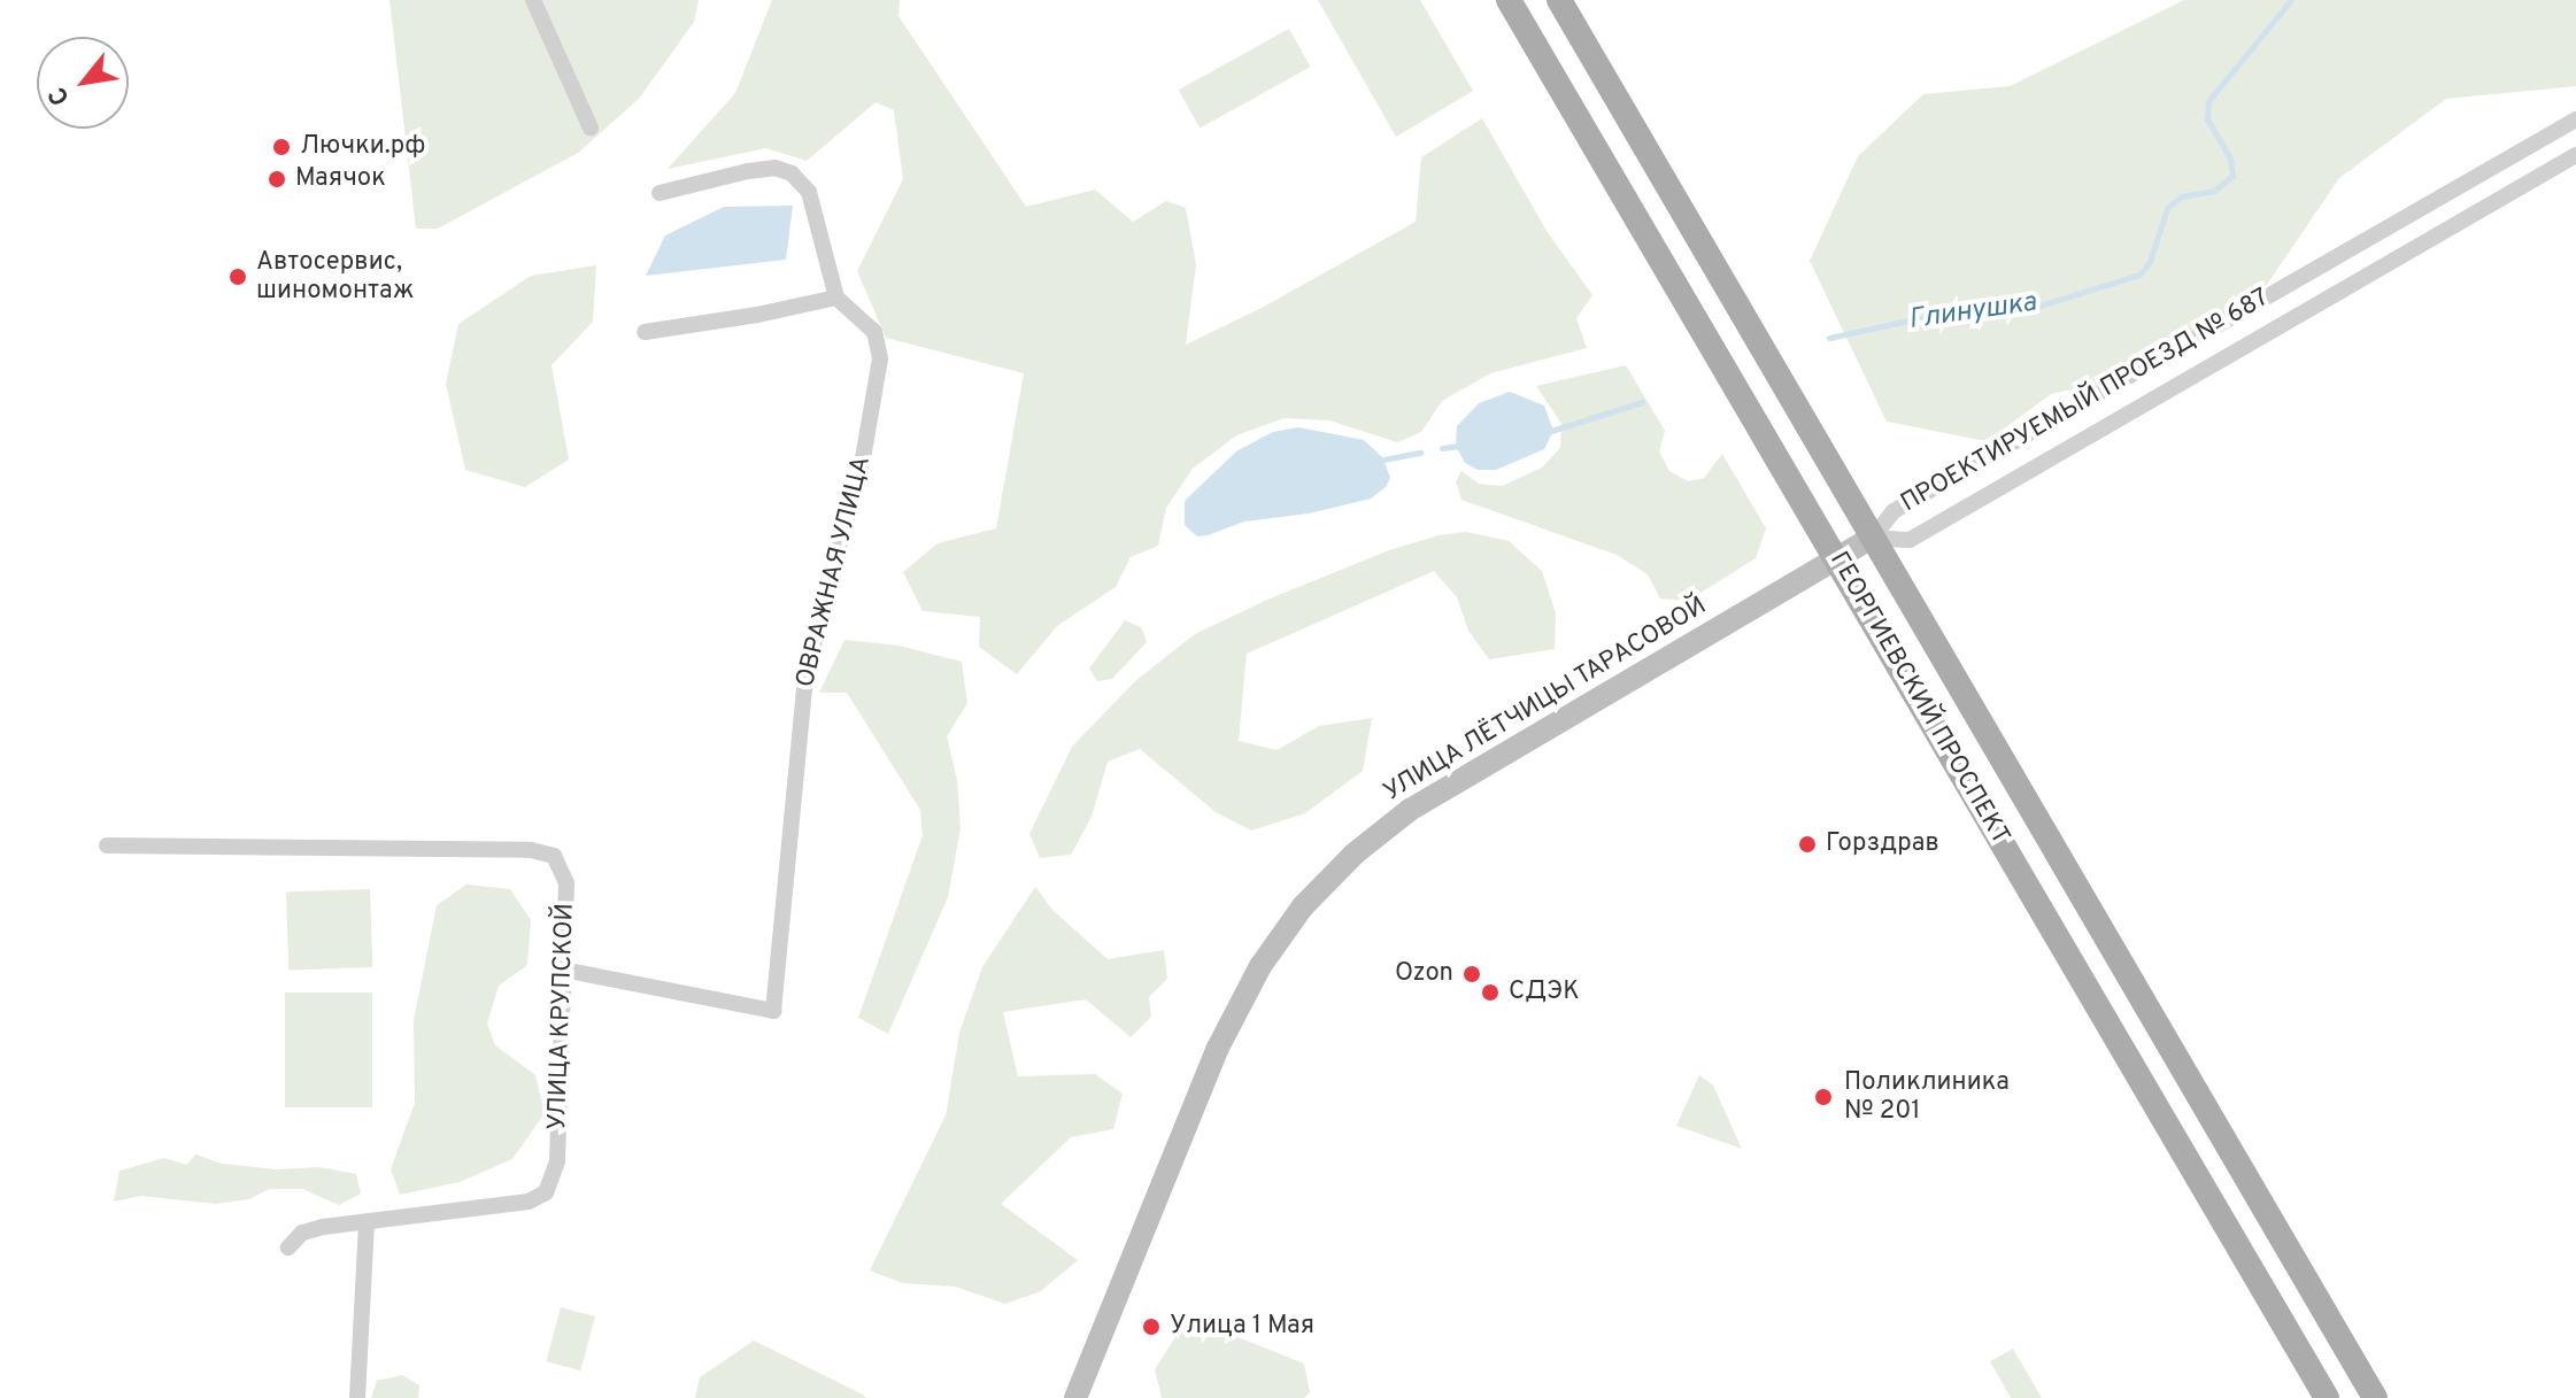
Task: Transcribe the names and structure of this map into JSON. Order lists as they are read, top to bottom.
{
  "streets": {
    "main road": ["ГЕОРГИЕВСКИЙ ПРОСПЕКТ", "УЛИЦА ЛЁТЧИЦЫ ТАРАСОВОЙ"],
    "street": ["ПРОЕКТИРУЕМЫЙ ПРОЕЗД № 687", "ОВРАЖНАЯ УЛИЦА", "УЛИЦА КРУПСКОЙ"]
  },
  "crossings": [
    ["ПРОЕКТИРУЕМЫЙ ПРОЕЗД № 687", "ГЕОРГИЕВСКИЙ ПРОСПЕКТ"],
    ["ПРОЕКТИРУЕМЫЙ ПРОЕЗД № 687", "УЛИЦА ЛЁТЧИЦЫ ТАРАСОВОЙ"],
    ["ОВРАЖНАЯ УЛИЦА", "УЛИЦА КРУПСКОЙ"],
    ["ГЕОРГИЕВСКИЙ ПРОСПЕКТ", "УЛИЦА ЛЁТЧИЦЫ ТАРАСОВОЙ"]
  ],
  "water": ["Глинушка"],
  "places": [
    "Лючки.рф",
    "Маячок",
    "Автосервис, шиномонтаж",
    "Горздрав",
    "Ozon",
    "СДЭК",
    "Поликлиника № 201",
    "Улица 1 Мая"
  ],
  "north": "bottom left"
}
